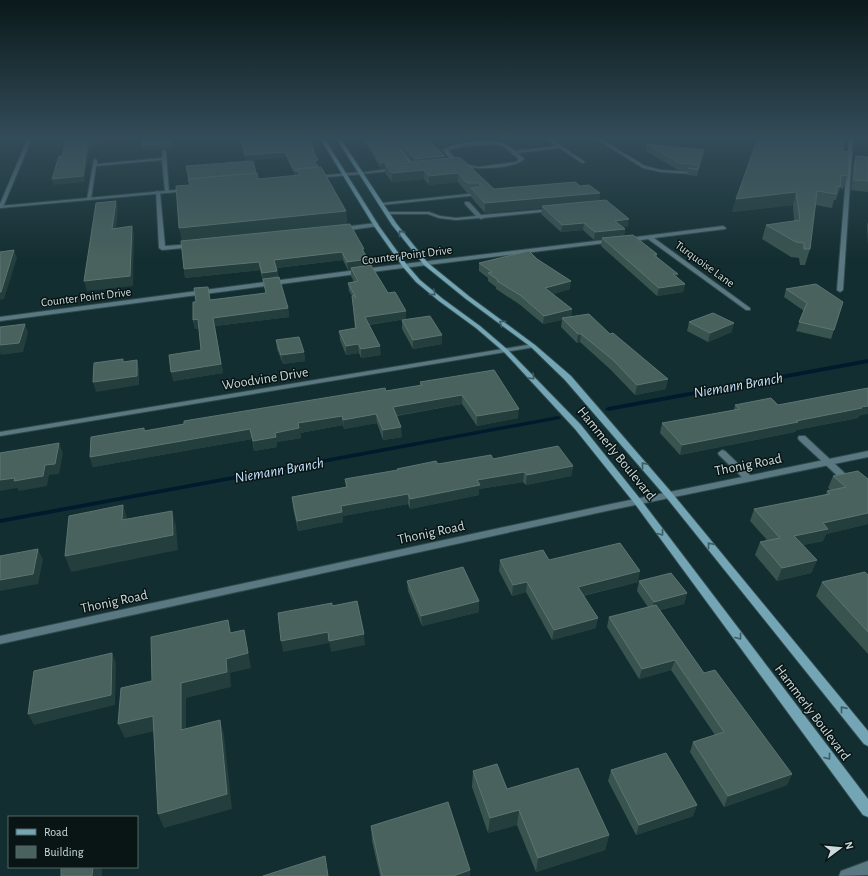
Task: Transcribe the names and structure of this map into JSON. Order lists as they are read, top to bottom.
{
  "streets": {
    "main road": ["Hammerly Boulevard"],
    "street": [
      "Counter Point Drive",
      "Turquoise Lane",
      "Woodvine Drive",
      "Thonig Road"
    ]
  },
  "crossings": [
    ["Counter Point Drive", "Turquoise Lane"],
    ["Counter Point Drive", "Hammerly Boulevard"],
    ["Woodvine Drive", "Hammerly Boulevard"],
    ["Hammerly Boulevard", "Thonig Road"]
  ],
  "water": ["Niemann Branch"],
  "legend": ["Road", "Building"],
  "north": "right"
}
